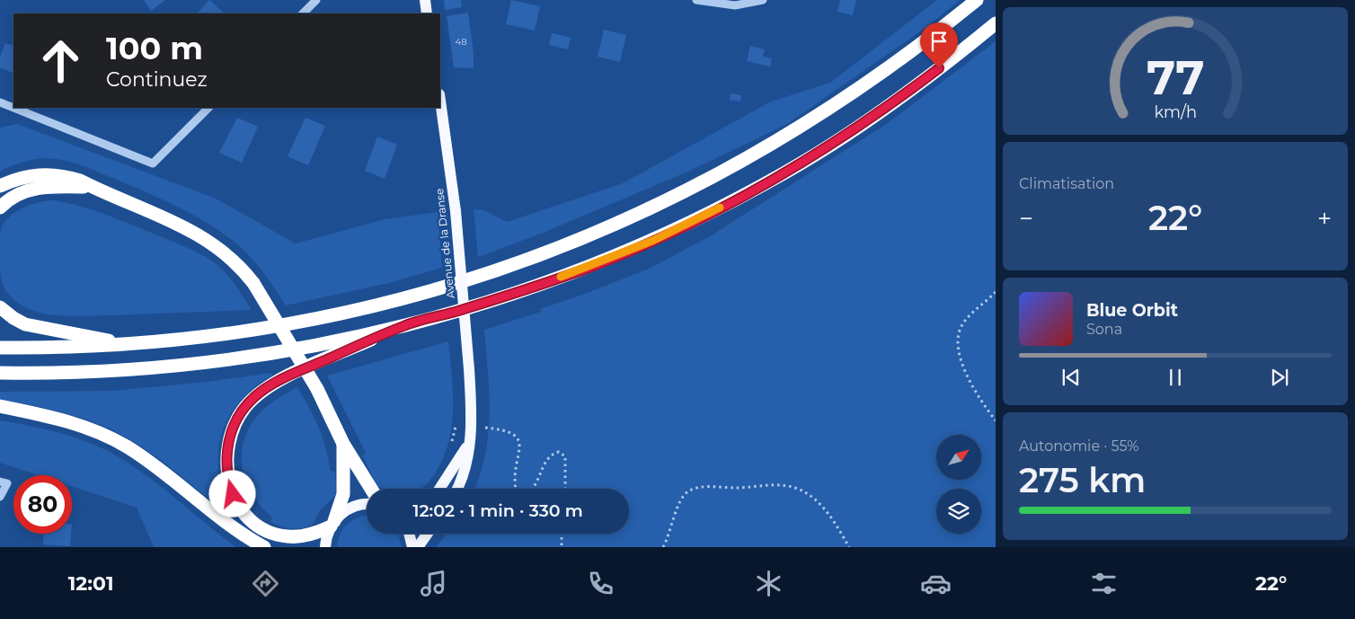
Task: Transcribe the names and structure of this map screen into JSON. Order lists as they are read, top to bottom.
{
  "streets": {
    "main road": ["Avenue de la Dranse"]
  },
  "house_numbers": ["48"],
  "north": "top right",
  "page": {
    "turn": ["100 m", "Continuez"],
    "tile": [
      "Climatisation",
      ["Autonomie · 55%", "275 km"]
    ],
    "heat": ["−", "22°", "+"],
    "song": ["Blue Orbit", "Sona"],
    "limit": "80",
    "trip": "12:02 · 1 min · 330 m",
    "tabs": ["12:01", "22°"],
    "gauge": ["77", "km/h"]
  }
}
